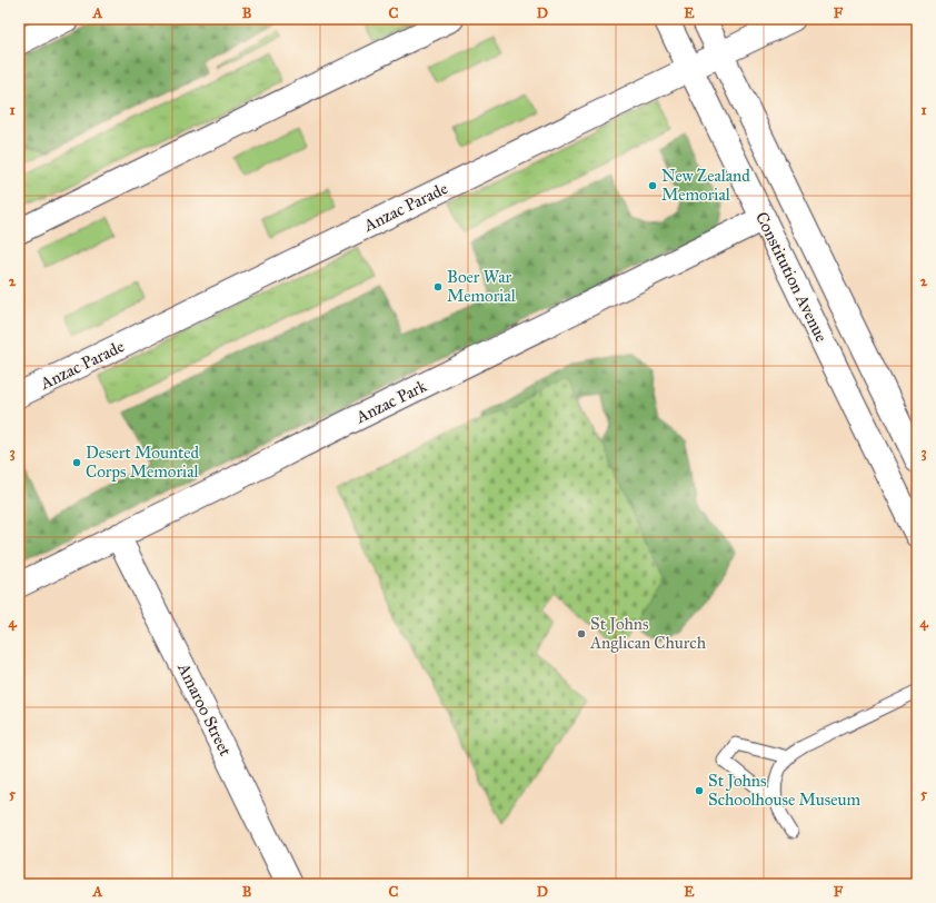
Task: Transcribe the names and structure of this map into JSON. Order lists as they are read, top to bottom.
{
  "streets": {
    "street": [
      "Anzac Parade",
      "Constitution Avenue",
      "Anzac Park",
      "Amaroo Street"
    ]
  },
  "crossings": [
    ["Anzac Parade", "Constitution Avenue"],
    ["Constitution Avenue", "Anzac Park"],
    ["Anzac Park", "Amaroo Street"]
  ],
  "places": [
    "New Zealand Memorial",
    "Boer War Memorial",
    "Desert Mounted Corps Memorial",
    "St Johns Anglican Church",
    "St Johns Schoolhouse Museum"
  ],
  "grid": {
    "columns": [
      "A",
      "B",
      "C",
      "D",
      "E",
      "F"
    ],
    "rows": [
      "1",
      "2",
      "3",
      "4",
      "5"
    ]
  }
}
